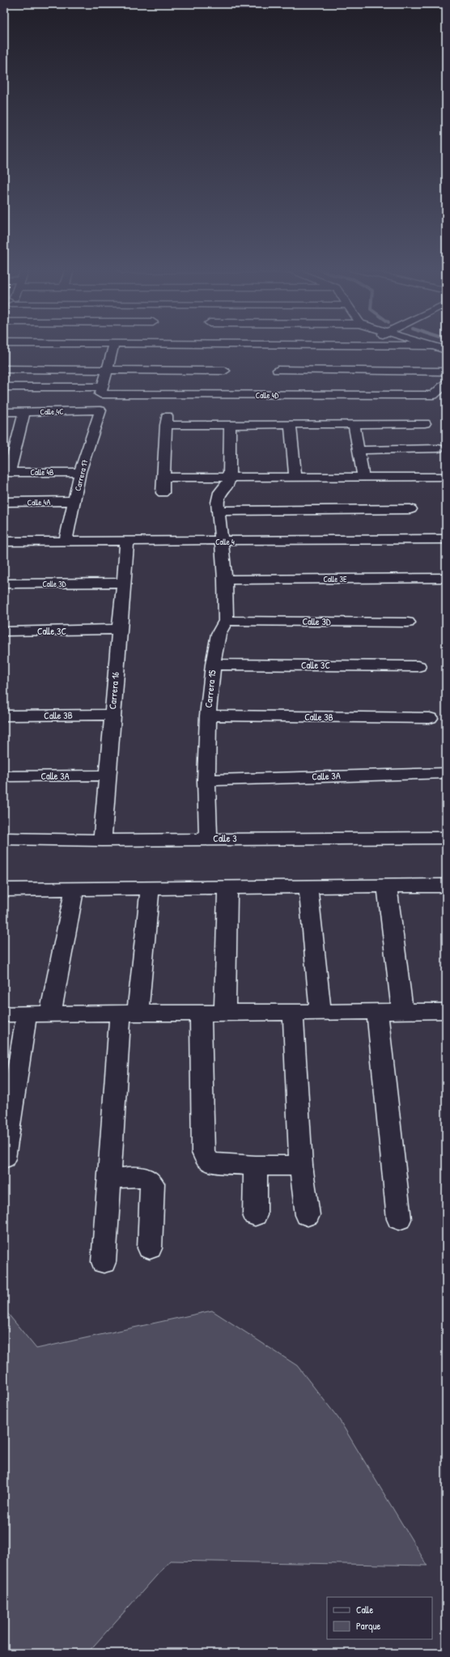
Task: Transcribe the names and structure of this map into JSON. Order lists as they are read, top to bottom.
{
  "streets": {
    "street": [
      "Calle 4D",
      "Calle 4C",
      "Calle 4B",
      "Carrera 17",
      "Calle 4A",
      "Calle 4",
      "Calle 3E",
      "Calle 3D",
      "Calle 3C",
      "Carrera 15",
      "Carrera 16",
      "Calle 3B",
      "Calle 3A",
      "Calle 3"
    ]
  },
  "crossings": [
    ["Calle 4C", "Carrera 17"],
    ["Calle 4B", "Carrera 17"],
    ["Carrera 17", "Calle 4A"],
    ["Carrera 17", "Calle 4"],
    ["Calle 4", "Carrera 15"],
    ["Calle 4", "Carrera 16"],
    ["Calle 3E", "Carrera 15"],
    ["Calle 3D", "Carrera 15"],
    ["Calle 3D", "Carrera 16"],
    ["Calle 3C", "Carrera 15"],
    ["Calle 3C", "Carrera 16"],
    ["Carrera 15", "Calle 3B"],
    ["Carrera 15", "Calle 3A"],
    ["Carrera 15", "Calle 3"],
    ["Carrera 16", "Calle 3B"],
    ["Carrera 16", "Calle 3A"],
    ["Carrera 16", "Calle 3"]
  ],
  "legend": ["Calle", "Parque"]
}
